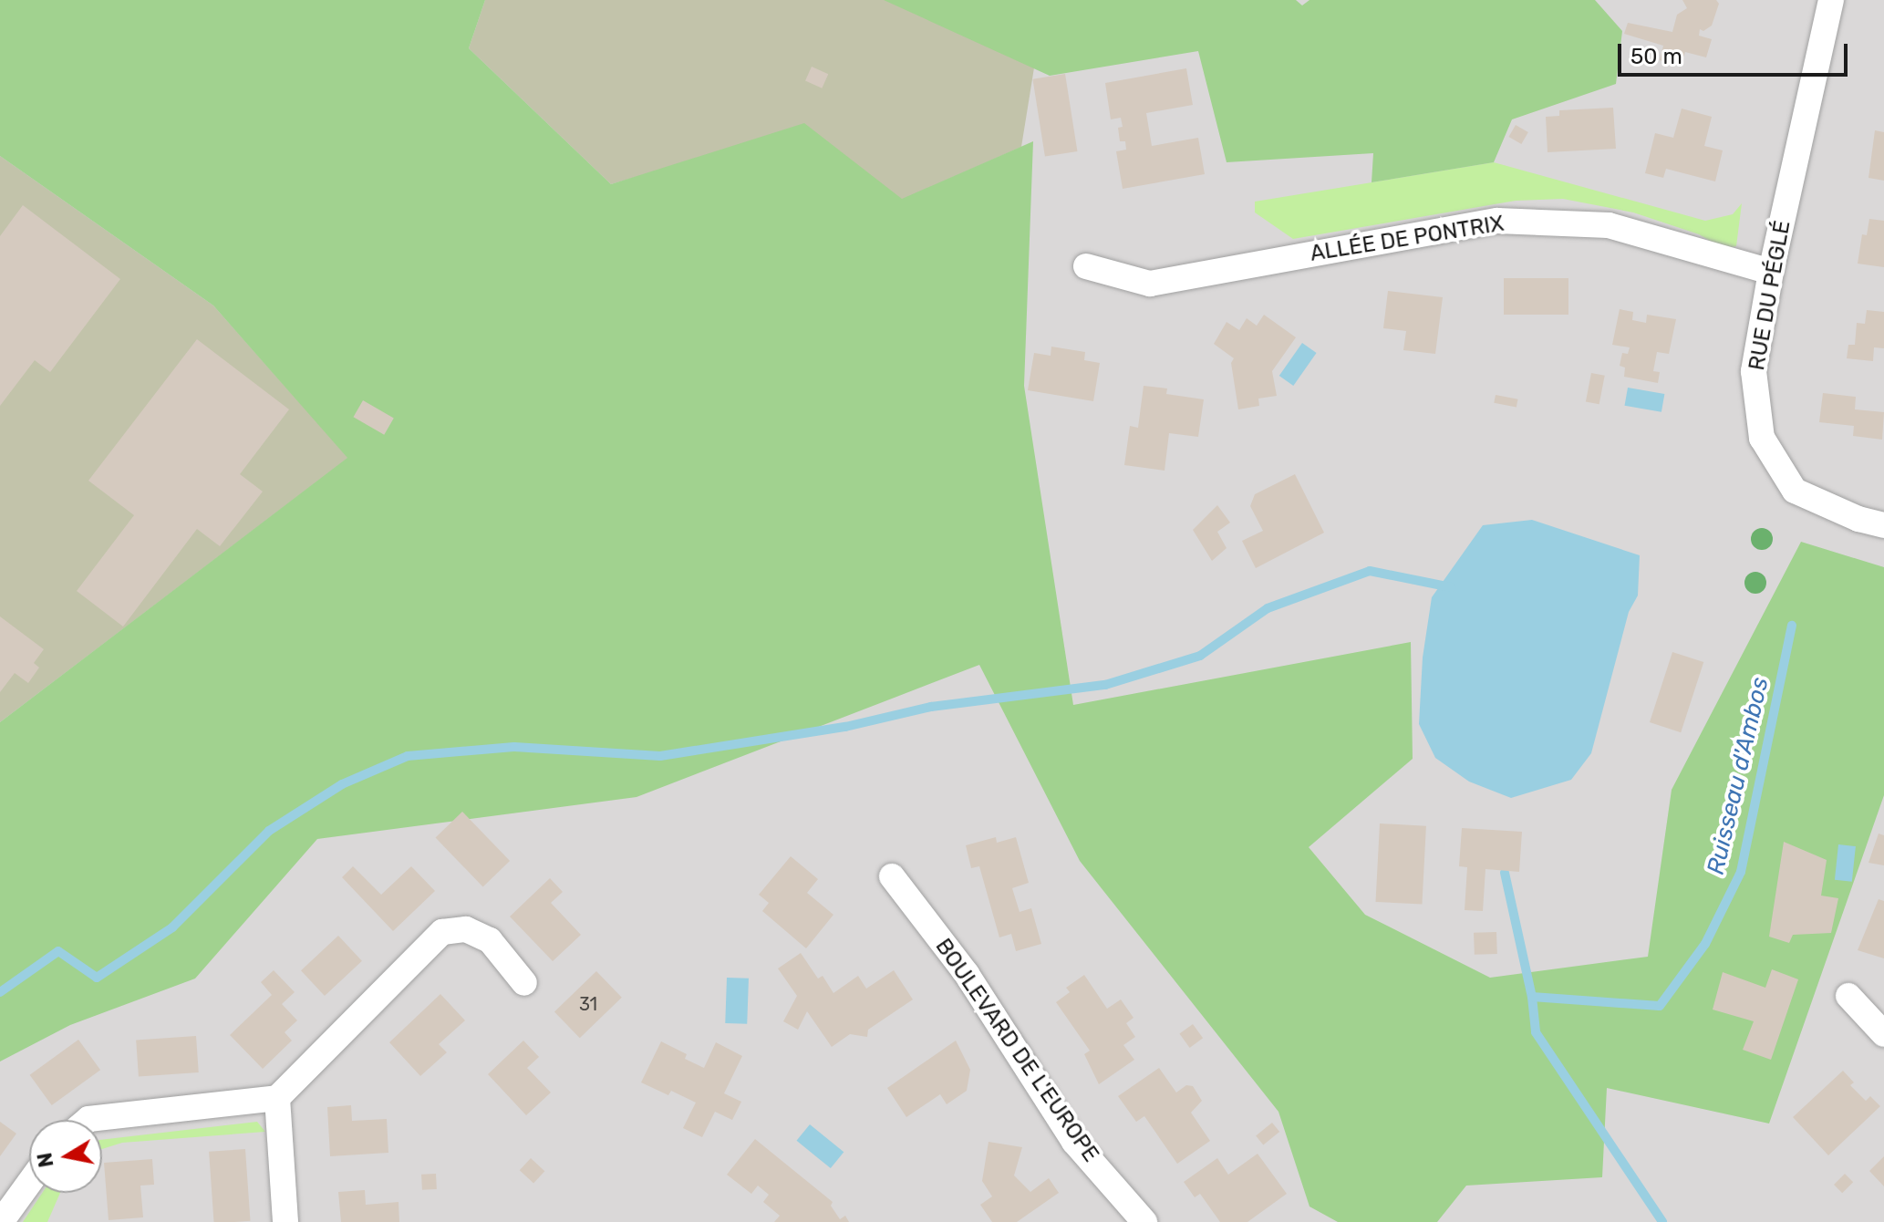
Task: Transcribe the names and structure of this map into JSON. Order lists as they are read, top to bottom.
{
  "streets": {
    "street": ["ALLÉE DE PONTRIX", "RUE DU PÉGLÉ", "BOULEVARD DE L'EUROPE"]
  },
  "crossings": [
    ["ALLÉE DE PONTRIX", "RUE DU PÉGLÉ"]
  ],
  "water": ["Ruisseau d'Ambos"],
  "house_numbers": ["31"],
  "scale_bar": "50 m",
  "north": "left"
}
